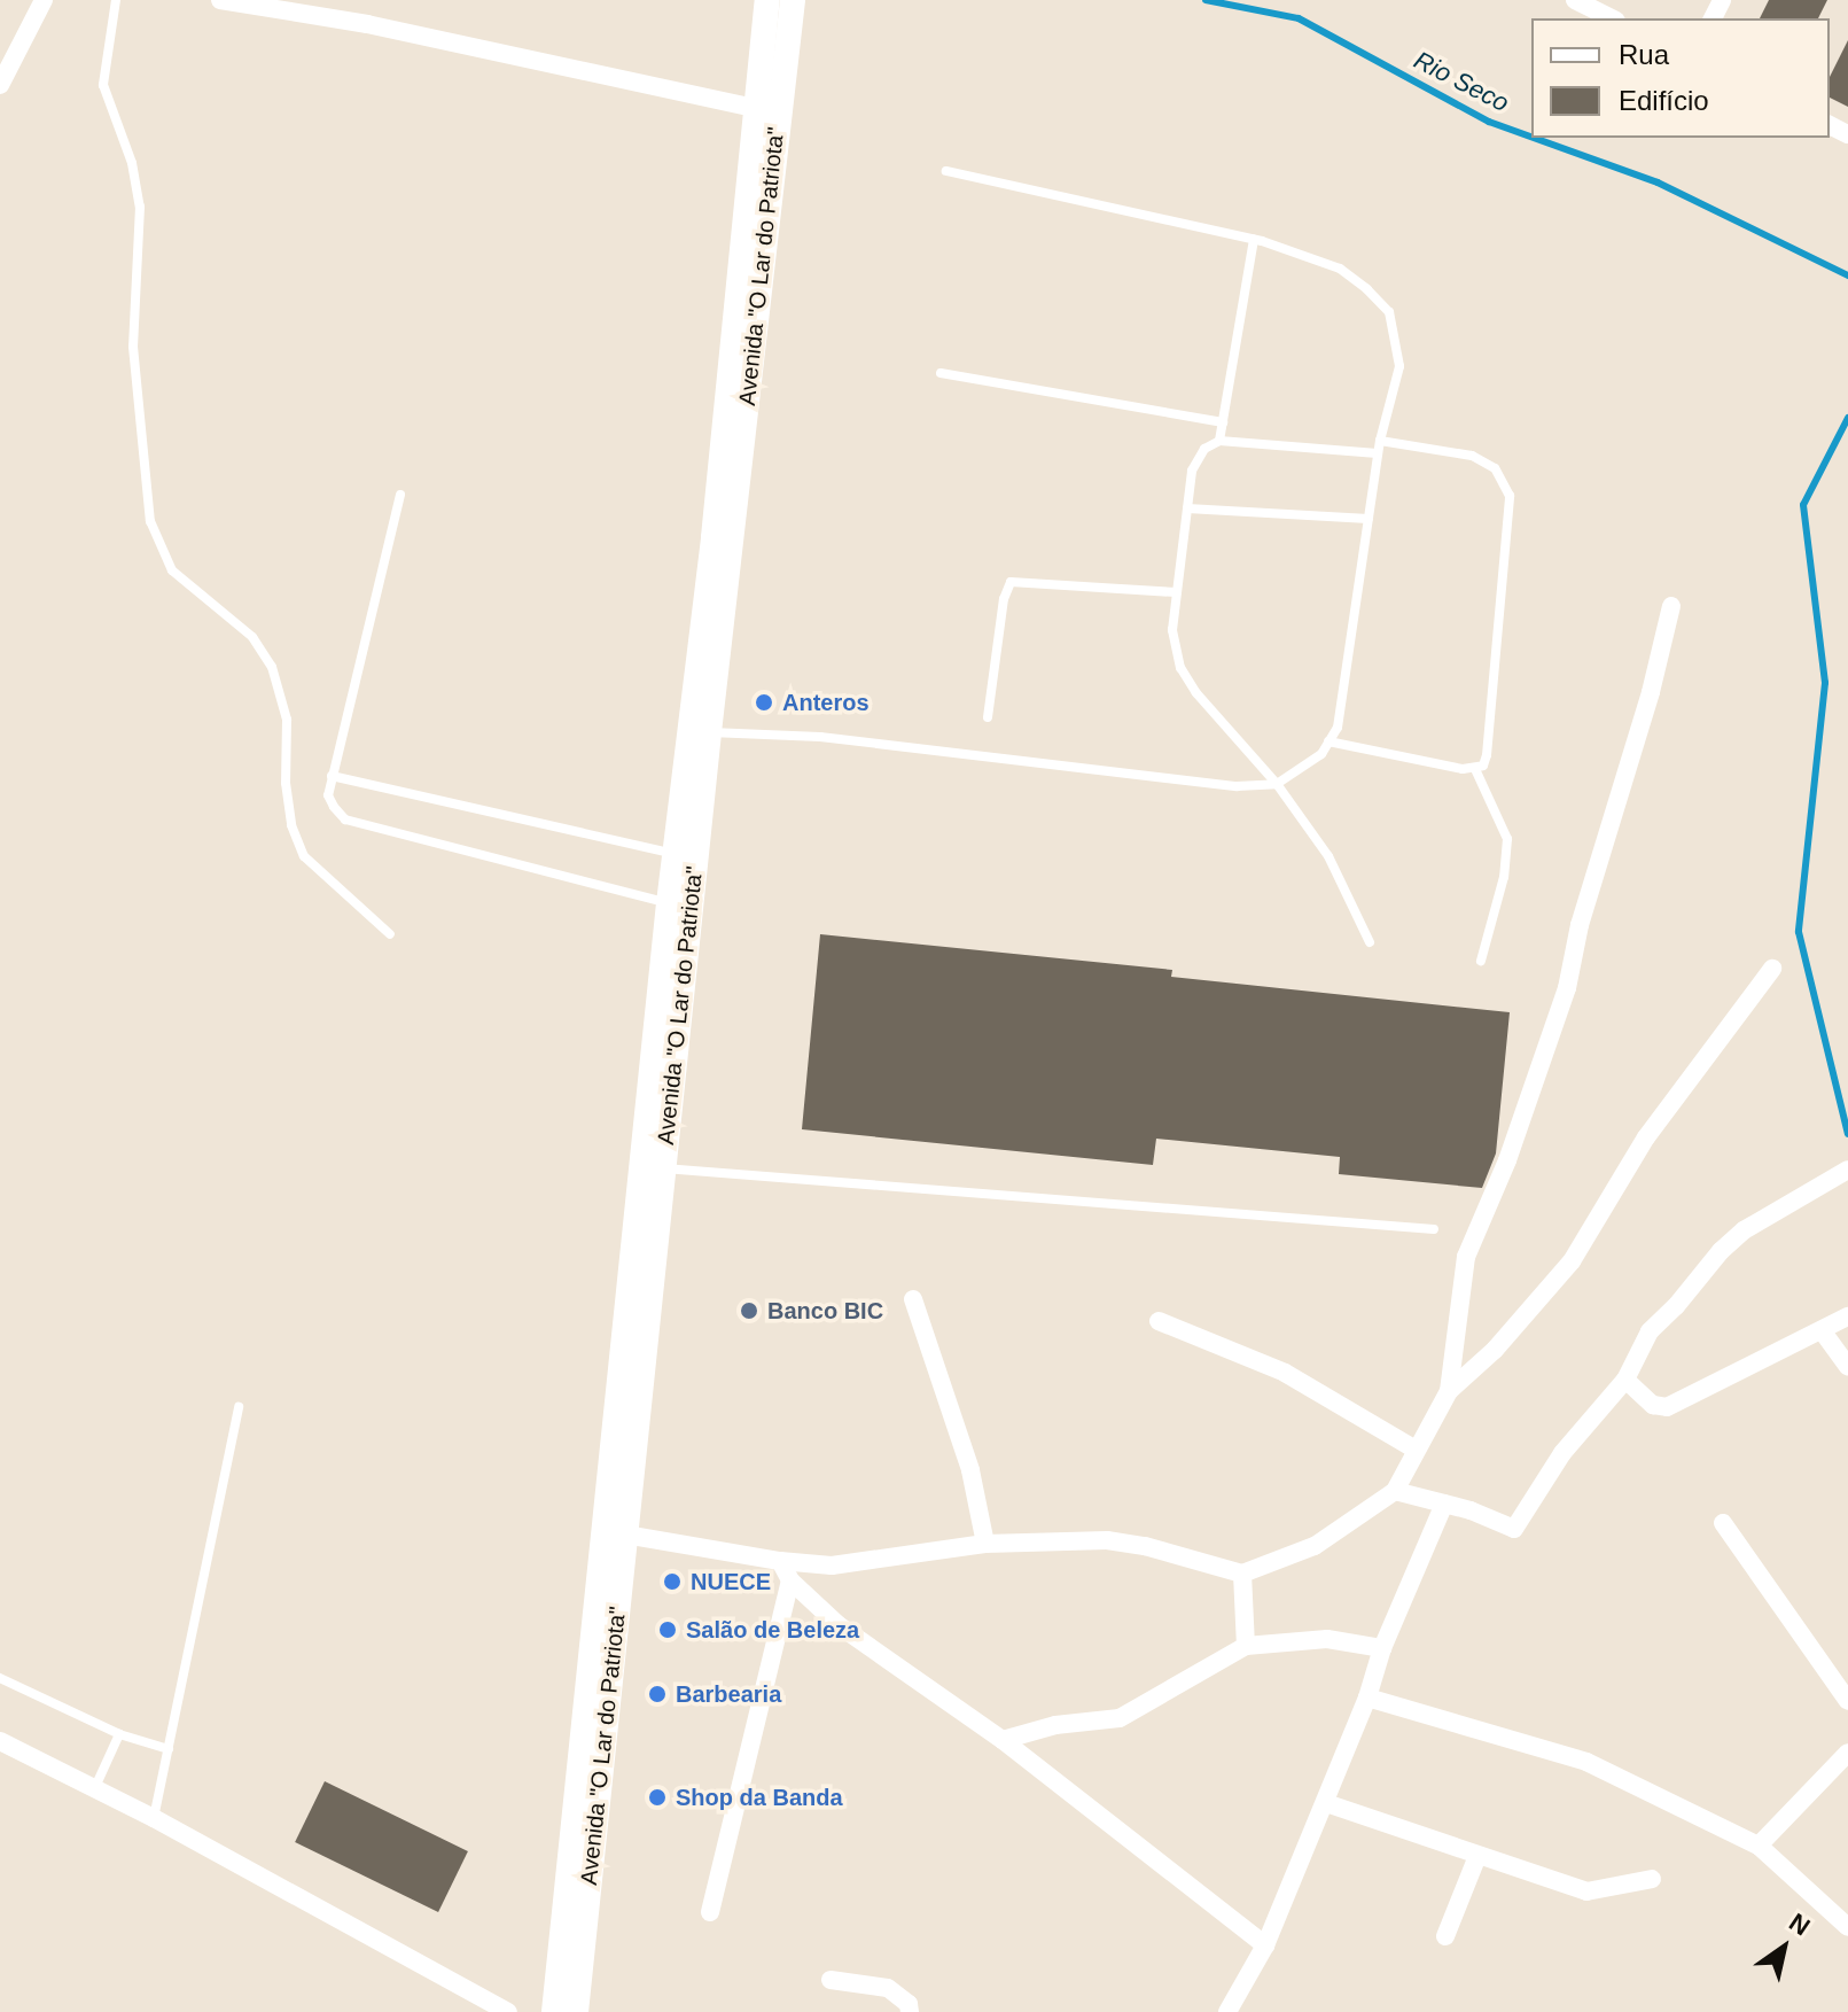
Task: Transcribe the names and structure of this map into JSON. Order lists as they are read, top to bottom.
{
  "streets": {
    "main road": ["Avenida \"O Lar do Patriota\""]
  },
  "water": ["Rio Seco"],
  "places": [
    "Anteros",
    "Banco BIC",
    "NUECE",
    "Salão de Beleza",
    "Barbearia",
    "Shop da Banda"
  ],
  "legend": ["Rua", "Edifício"],
  "north": "top right"
}
